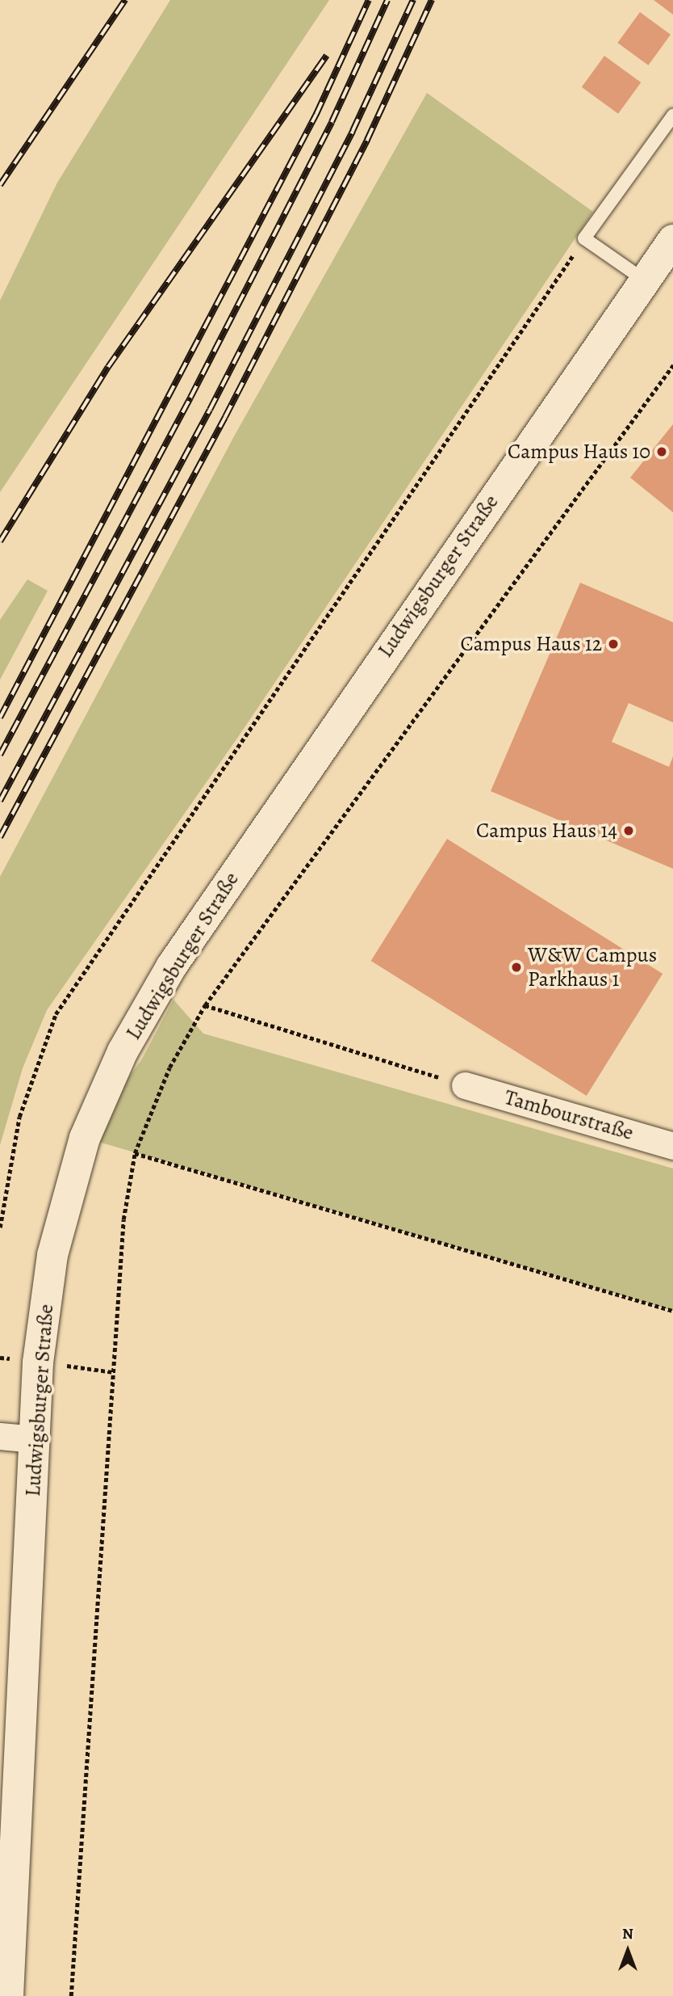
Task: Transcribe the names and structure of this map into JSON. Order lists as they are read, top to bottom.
{
  "streets": {
    "main road": ["Ludwigsburger Straße"],
    "street": ["Tambourstraße"]
  },
  "places": [
    "Campus Haus 10",
    "Campus Haus 12",
    "Campus Haus 14",
    "W&W Campus Parkhaus 1"
  ],
  "north": "top"
}
